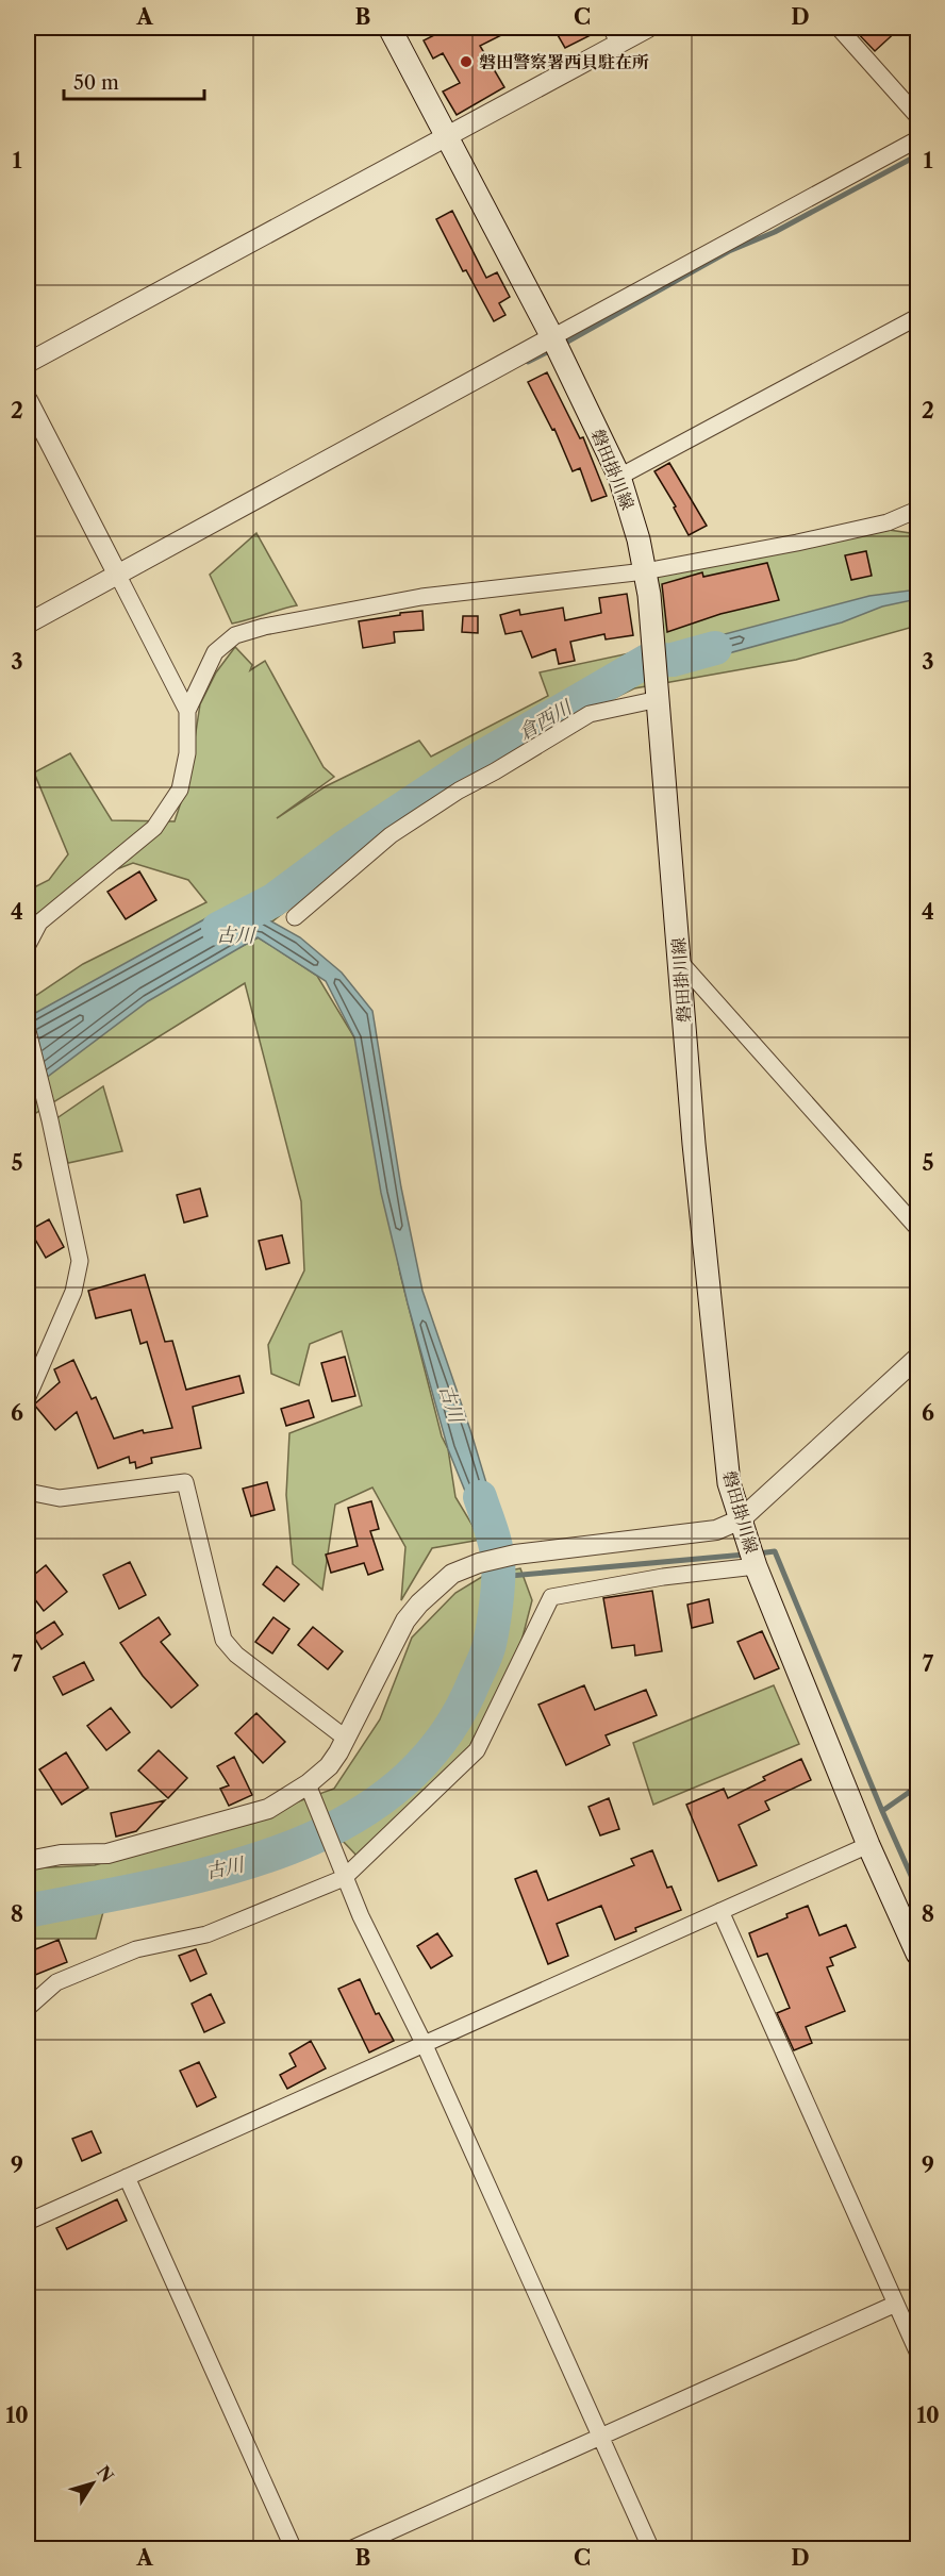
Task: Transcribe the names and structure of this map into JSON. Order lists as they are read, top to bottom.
{
  "streets": {
    "main road": ["磐田掛川線"]
  },
  "water": ["倉西川", "古川"],
  "places": ["磐田警察署西貝駐在所"],
  "scale_bar": "50 m",
  "north": "top right",
  "grid": {
    "columns": [
      "A",
      "B",
      "C",
      "D"
    ],
    "rows": [
      "1",
      "2",
      "3",
      "4",
      "5",
      "6",
      "7",
      "8",
      "9",
      "10"
    ]
  }
}
